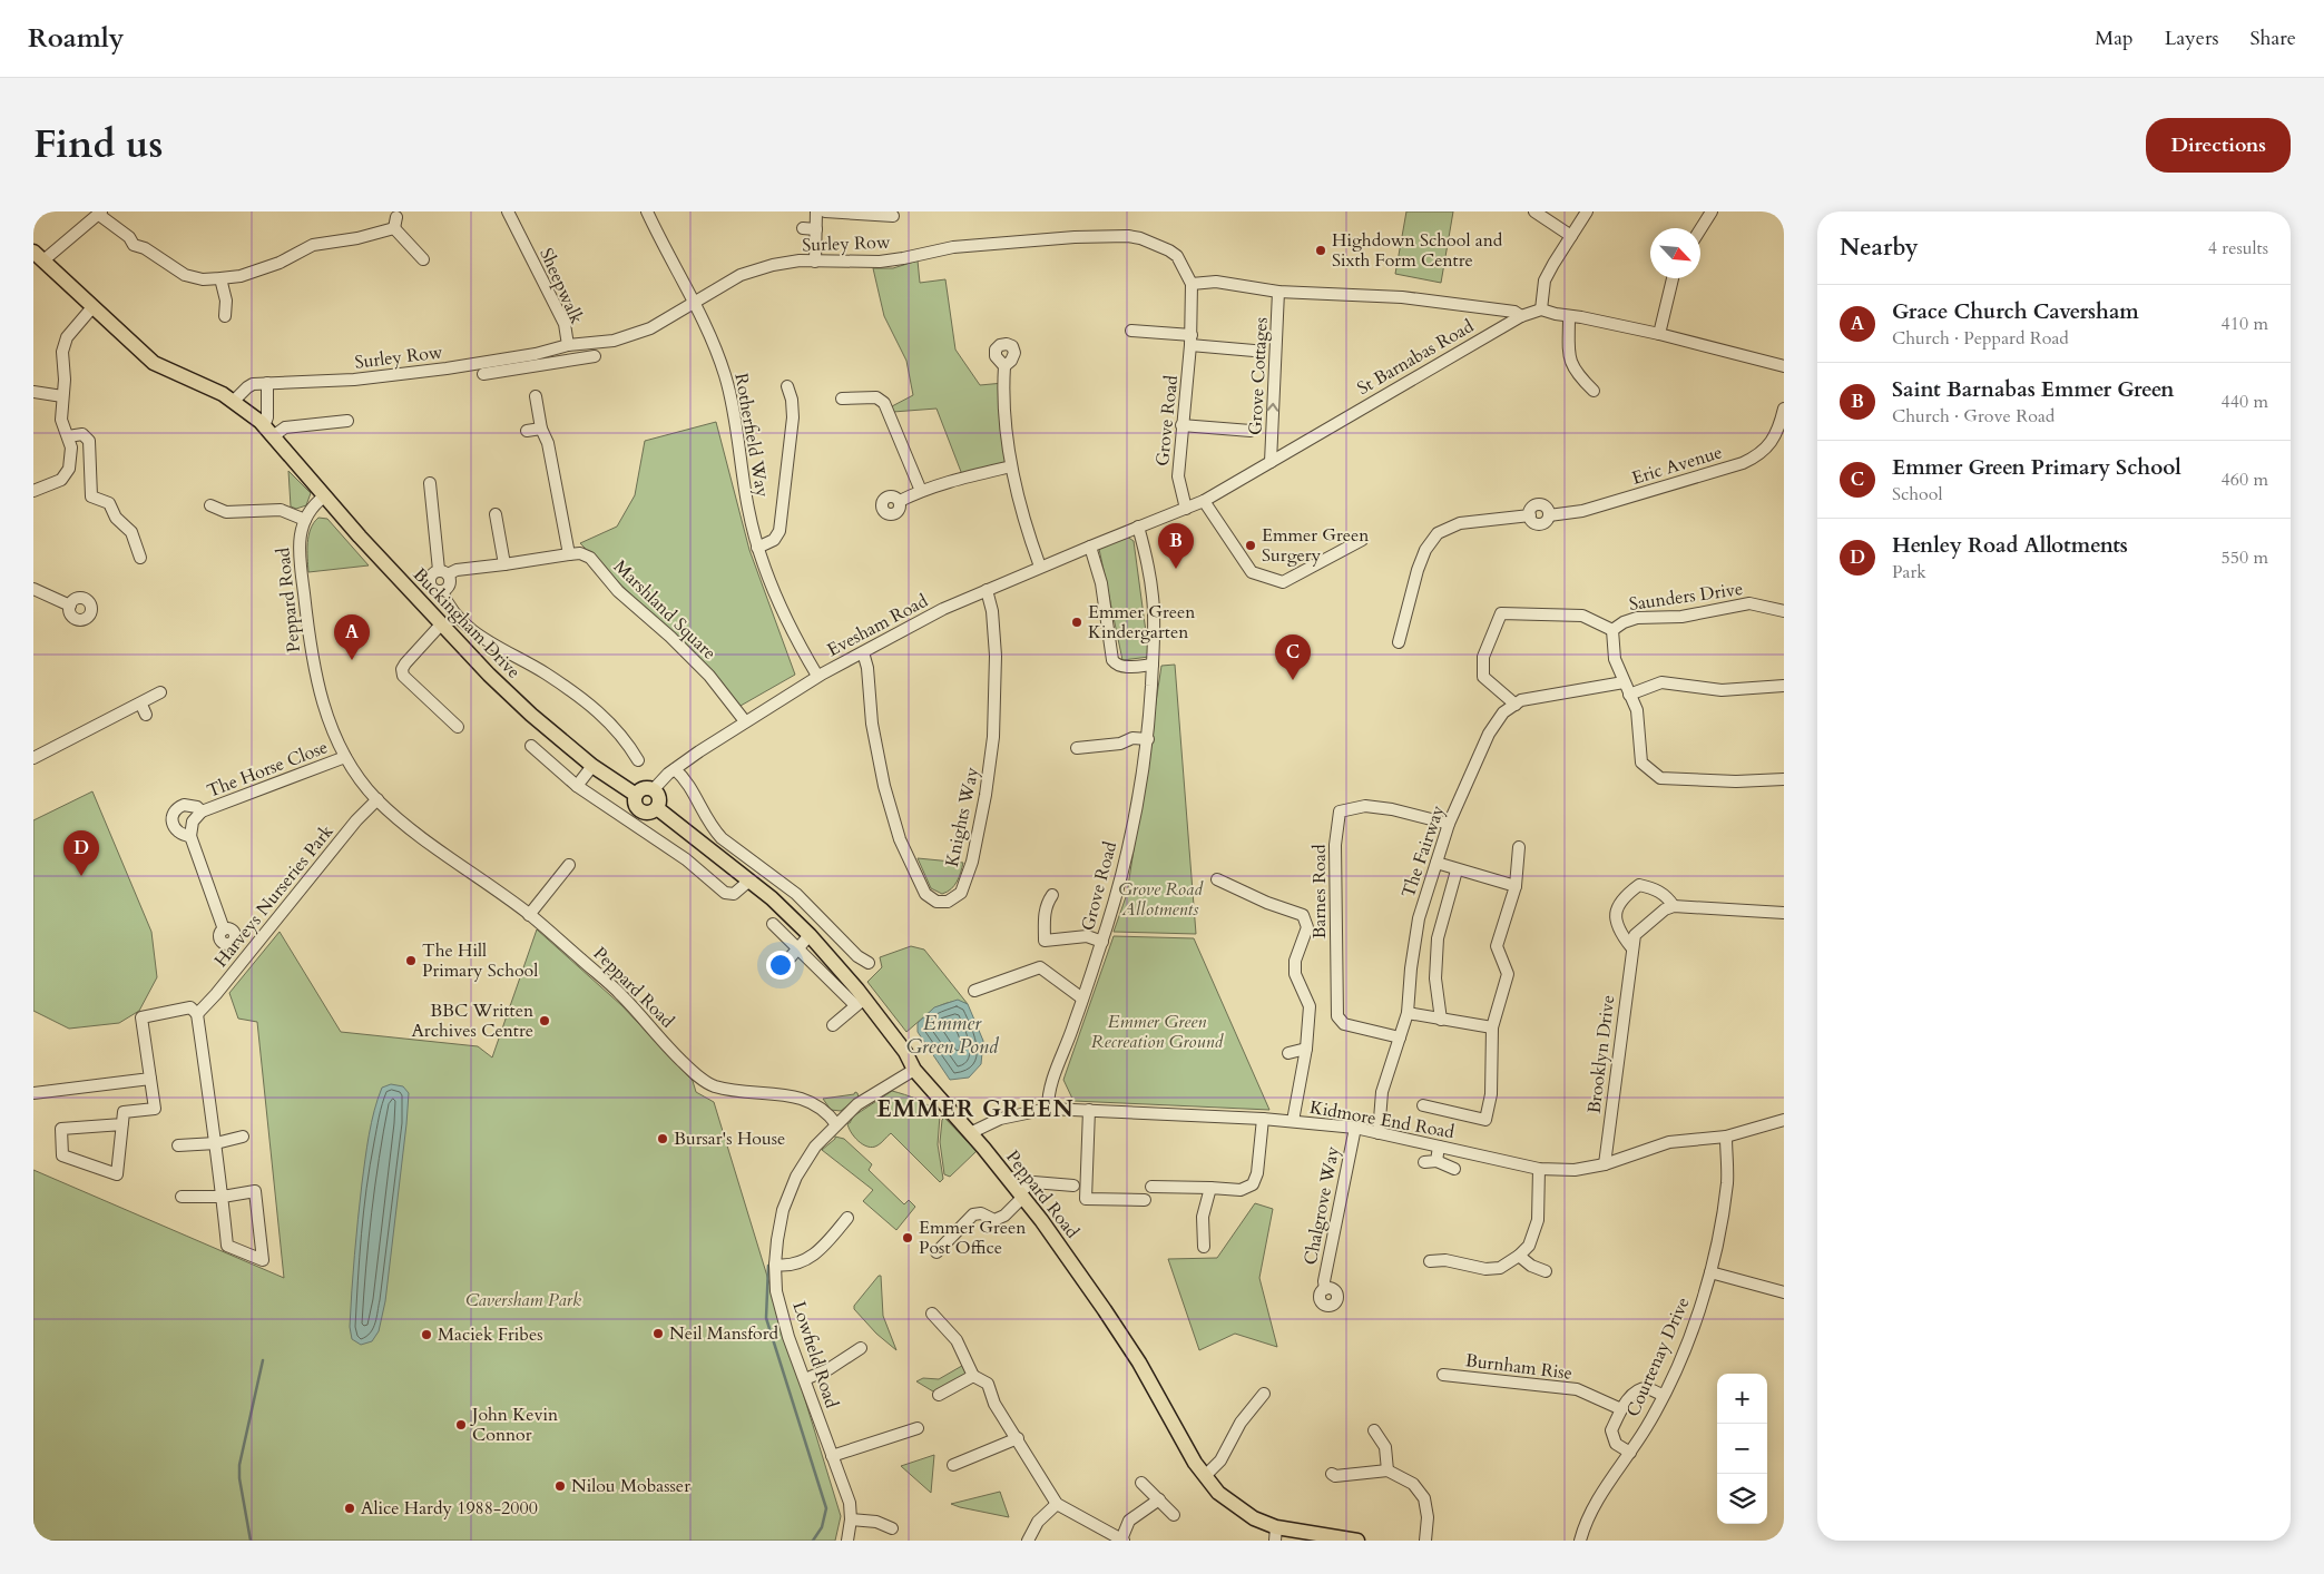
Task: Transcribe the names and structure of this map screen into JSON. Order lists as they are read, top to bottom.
{
  "streets": {
    "main road": ["Peppard Road", "Buckingham Drive"],
    "street": [
      "Surley Row",
      "Sheepwalk",
      "St Barnabas Road",
      "Grove Cottages",
      "Grove Road",
      "Rotherfield Way",
      "Eric Avenue",
      "Saunders Drive",
      "Marshland Square",
      "Evesham Road",
      "The Horse Close",
      "Knights Way",
      "The Fairway",
      "Barnes Road",
      "Harveys Nurseries Park",
      "Brooklyn Drive",
      "Kidmore End Road",
      "Chalgrove Way",
      "Lowfield Road",
      "Courtenay Drive",
      "Burnham Rise"
    ]
  },
  "crossings": [
    ["Surley Row", "Sheepwalk"],
    ["Surley Row", "Grove Road"],
    ["Surley Row", "Rotherfield Way"],
    ["St Barnabas Road", "Grove Cottages"],
    ["St Barnabas Road", "Grove Road"],
    ["Grove Cottages", "Grove Road"],
    ["Grove Road", "Evesham Road"],
    ["Grove Road", "Kidmore End Road"],
    ["Rotherfield Way", "Evesham Road"],
    ["Saunders Drive", "The Fairway"],
    ["Peppard Road", "Buckingham Drive"],
    ["Peppard Road", "The Horse Close"],
    ["Peppard Road", "Harveys Nurseries Park"],
    ["Peppard Road", "Kidmore End Road"],
    ["Peppard Road", "Lowfield Road"],
    ["Marshland Square", "Buckingham Drive"],
    ["Marshland Square", "Evesham Road"],
    ["Buckingham Drive", "Evesham Road"],
    ["Evesham Road", "Knights Way"],
    ["The Fairway", "Barnes Road"],
    ["The Fairway", "Kidmore End Road"],
    ["Brooklyn Drive", "Kidmore End Road"],
    ["Kidmore End Road", "Chalgrove Way"],
    ["Kidmore End Road", "Courtenay Drive"]
  ],
  "one_way": ["Grove Cottages"],
  "districts": ["EMMER GREEN"],
  "water": ["Emmer Green Pond"],
  "parks": ["Grove Road Allotments", "Emmer Green Recreation Ground", "Caversham Park"],
  "places": [
    "Highdown School and Sixth Form Centre",
    "Emmer Green Surgery",
    "Emmer Green Kindergarten",
    "The Hill Primary School",
    "BBC Written Archives Centre",
    "Bursar's House",
    "Emmer Green Post Office",
    "Neil Mansford",
    "Maciek Fribes",
    "John Kevin Connor",
    "Nilou Mobasser",
    "Alice Hardy 1988-2000"
  ],
  "north": "bottom right",
  "page": {
    "header": "Roamly",
    "nav": ["Map", "Layers", "Share"],
    "title": "Find us",
    "buttons": "Directions",
    "heading": ["Nearby", "4 results"],
    "list": [
      {
        "mark": "A",
        "name": "Grace Church Caversham",
        "note": "Church · Peppard Road",
        "value": "410 m"
      },
      {
        "mark": "B",
        "name": "Saint Barnabas Emmer Green",
        "note": "Church · Grove Road",
        "value": "440 m"
      },
      {
        "mark": "C",
        "name": "Emmer Green Primary School",
        "note": "School",
        "value": "460 m"
      },
      {
        "mark": "D",
        "name": "Henley Road Allotments",
        "note": "Park",
        "value": "550 m"
      }
    ],
    "pins": [
      "B",
      "A",
      "C",
      "D"
    ],
    "map_buttons": ["+", "−"]
  }
}
